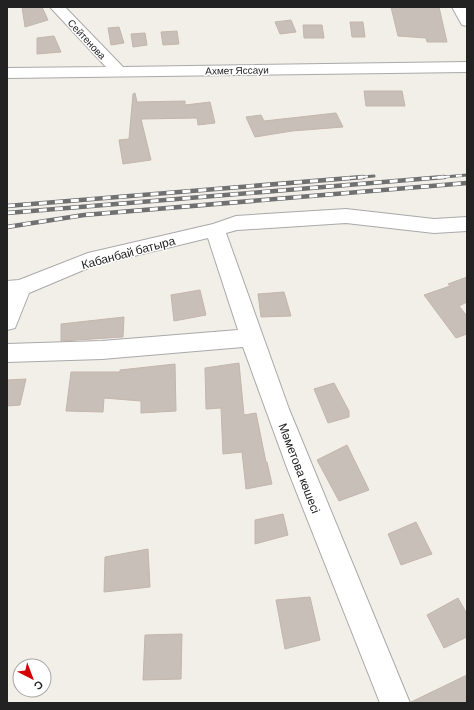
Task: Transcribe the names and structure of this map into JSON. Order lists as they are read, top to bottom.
{
  "streets": {
    "street": [
      "Сейтенова",
      "Ахмет Яссауи",
      "Кабанбай батыра",
      "Мәметова көшесі"
    ]
  },
  "crossings": [
    ["Сейтенова", "Ахмет Яссауи"],
    ["Кабанбай батыра", "Мәметова көшесі"]
  ],
  "north": "bottom right"
}
